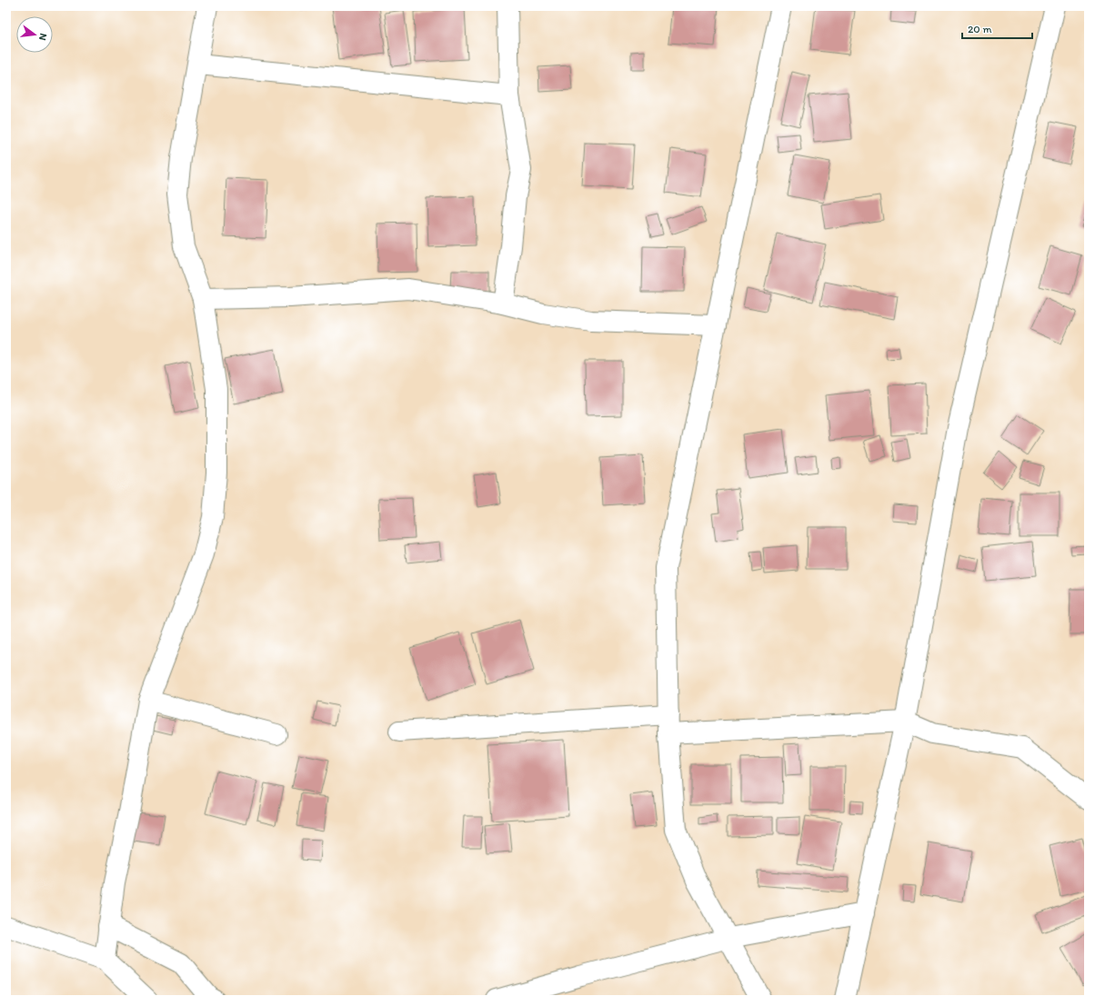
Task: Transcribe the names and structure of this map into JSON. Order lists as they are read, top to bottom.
{
  "scale_bar": "20 m",
  "north": "right"
}
